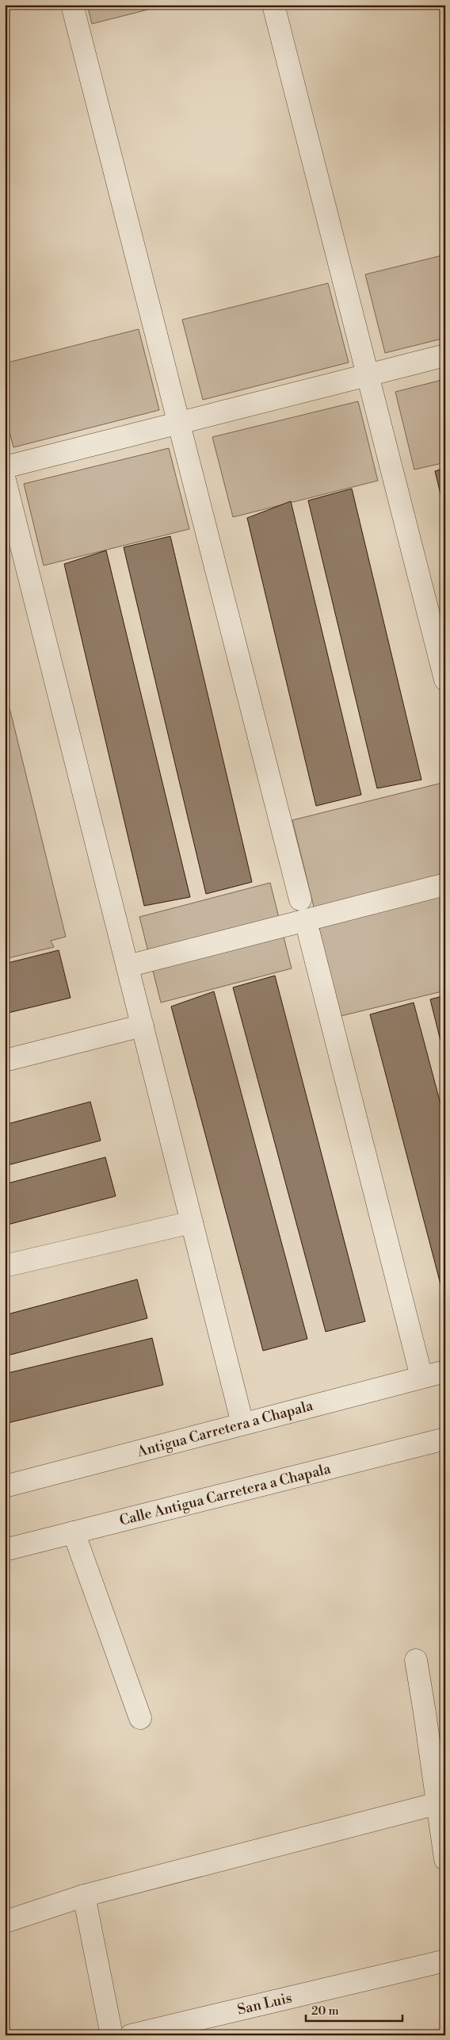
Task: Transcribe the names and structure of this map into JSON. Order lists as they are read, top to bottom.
{
  "streets": {
    "street": ["Antigua Carretera a Chapala", "Calle Antigua Carretera a Chapala", "San Luis"]
  },
  "scale_bar": "20 m"
}
